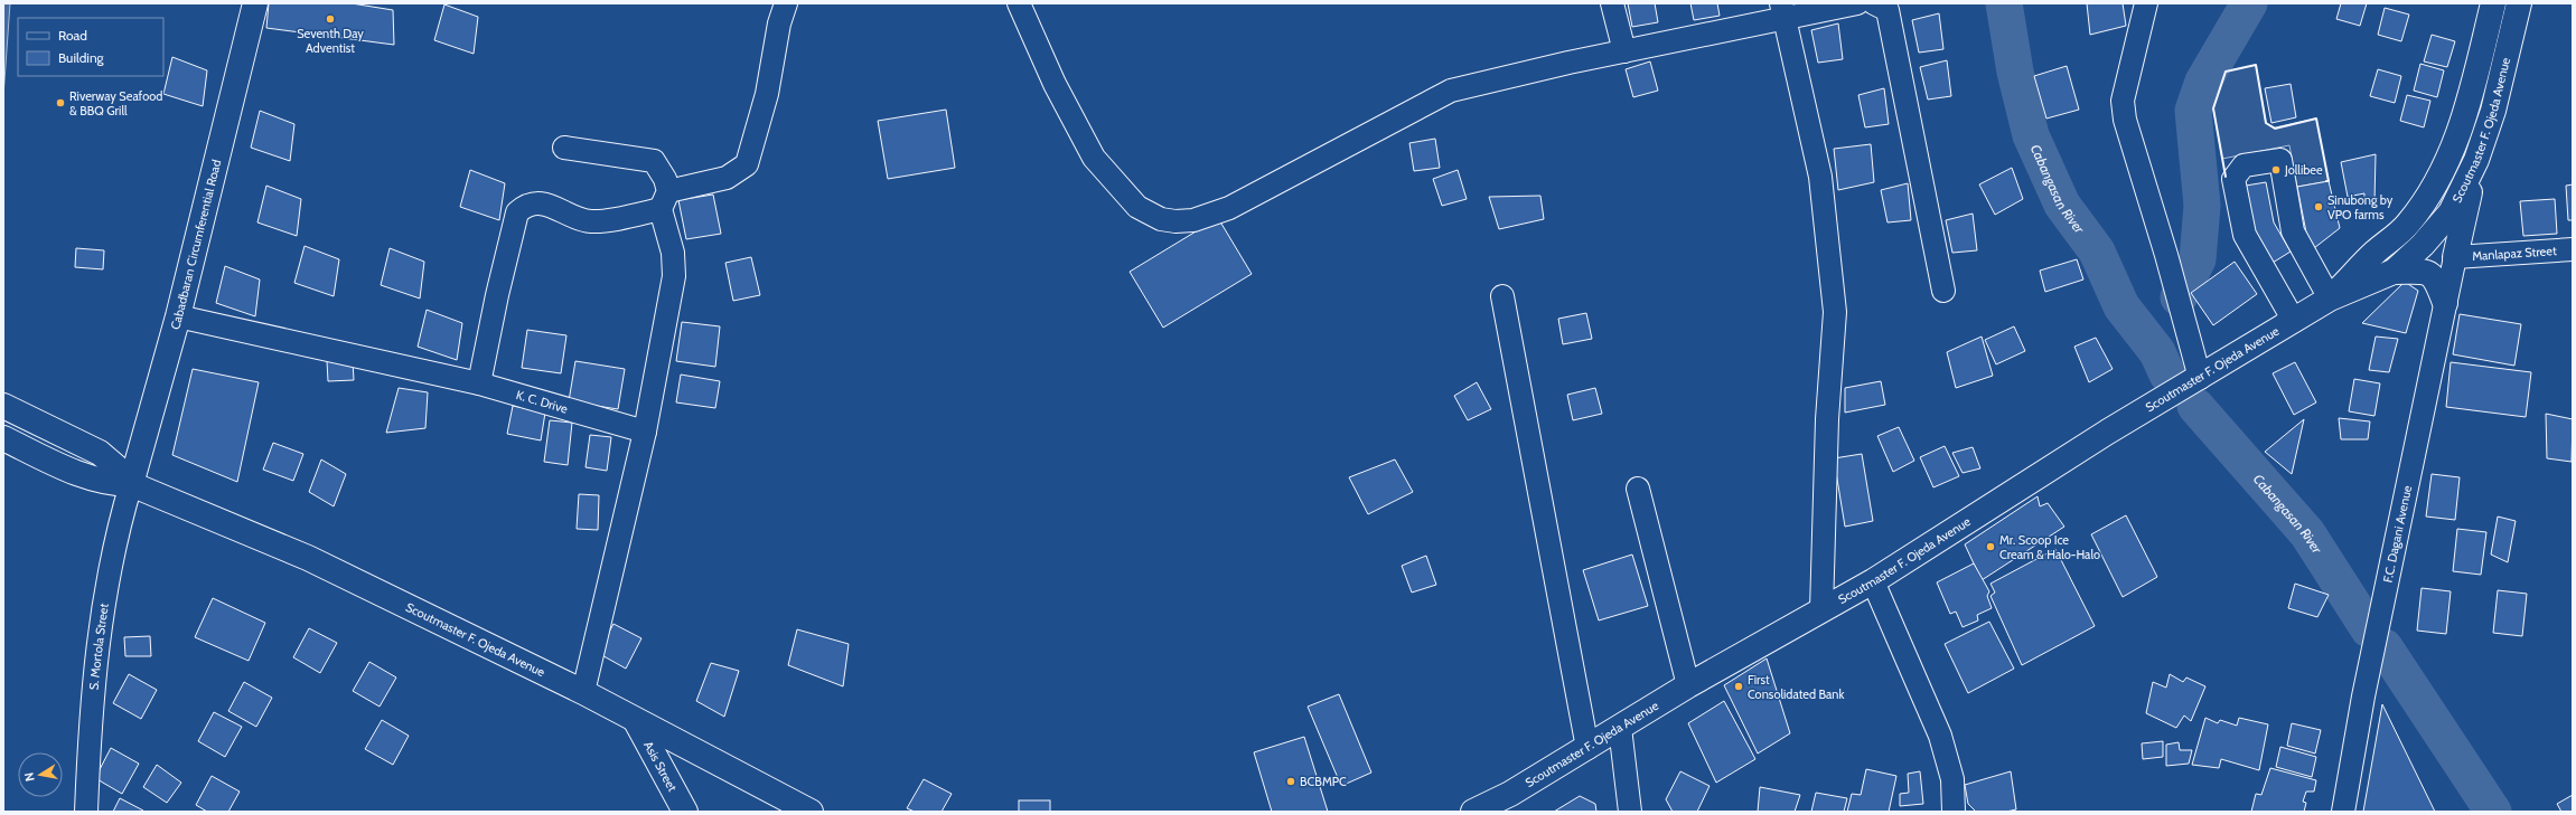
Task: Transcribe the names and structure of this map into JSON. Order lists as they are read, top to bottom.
{
  "streets": {
    "main road": ["Scoutmaster F. Ojeda Avenue", "Cabadbaran Circumferential Road", "Asis Street"],
    "street": [
      "Manlapaz Street",
      "K. C. Drive",
      "F.C. Dagani Avenue",
      "S. Mortola Street"
    ]
  },
  "crossings": [
    ["Scoutmaster F. Ojeda Avenue", "Cabadbaran Circumferential Road"],
    ["Scoutmaster F. Ojeda Avenue", "S. Mortola Street"],
    ["Scoutmaster F. Ojeda Avenue", "Asis Street"],
    ["Cabadbaran Circumferential Road", "K. C. Drive"],
    ["Cabadbaran Circumferential Road", "S. Mortola Street"],
    ["Manlapaz Street", "F.C. Dagani Avenue"]
  ],
  "water": ["Cabangasan River"],
  "places": [
    "Seventh Day Adventist",
    "Riverway Seafood & BBQ Grill",
    "Jollibee",
    "Sinubong by VPO farms",
    "Mr. Scoop Ice Cream & Halo-Halo",
    "First Consolidated Bank",
    "BCBMPC"
  ],
  "legend": ["Road", "Building"],
  "north": "left"
}
